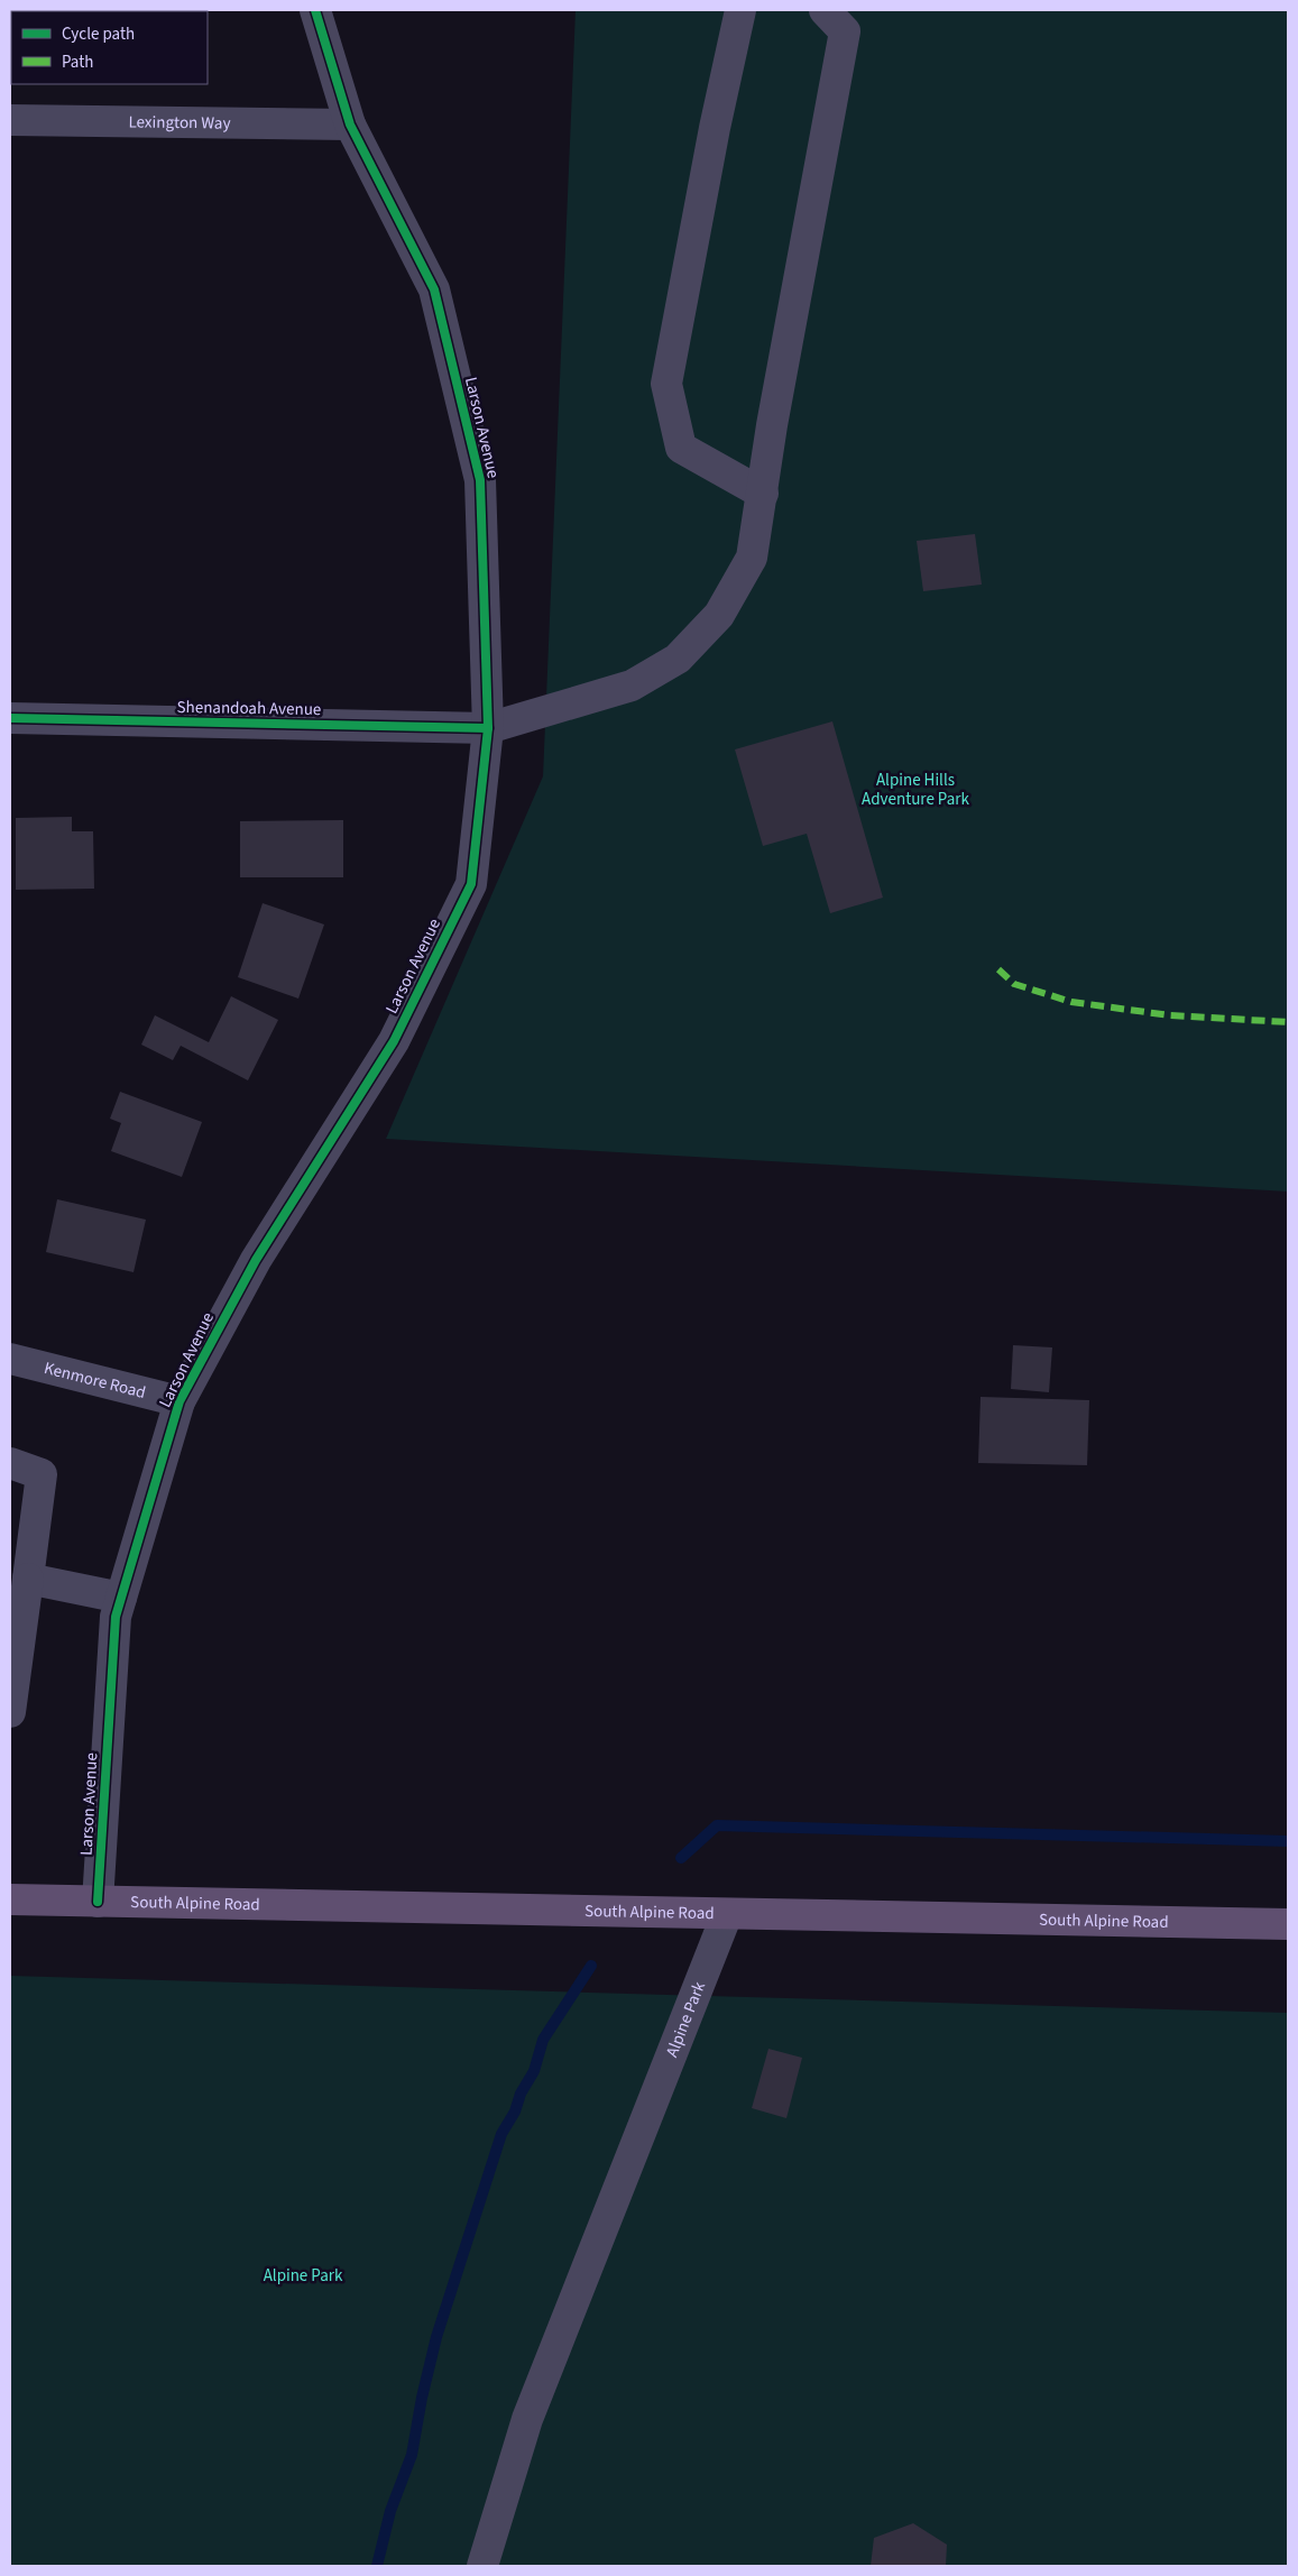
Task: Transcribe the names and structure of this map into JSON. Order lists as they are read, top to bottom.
{
  "streets": {
    "main road": ["South Alpine Road"],
    "street": [
      "Lexington Way",
      "Larson Avenue",
      "Shenandoah Avenue",
      "Kenmore Road",
      "Alpine Park"
    ]
  },
  "crossings": [
    ["Lexington Way", "Larson Avenue"],
    ["Larson Avenue", "Shenandoah Avenue"],
    ["Larson Avenue", "Kenmore Road"],
    ["Larson Avenue", "South Alpine Road"],
    ["South Alpine Road", "Alpine Park"]
  ],
  "parks": ["Alpine Hills Adventure Park", "Alpine Park"],
  "legend": ["Cycle path", "Path"]
}
